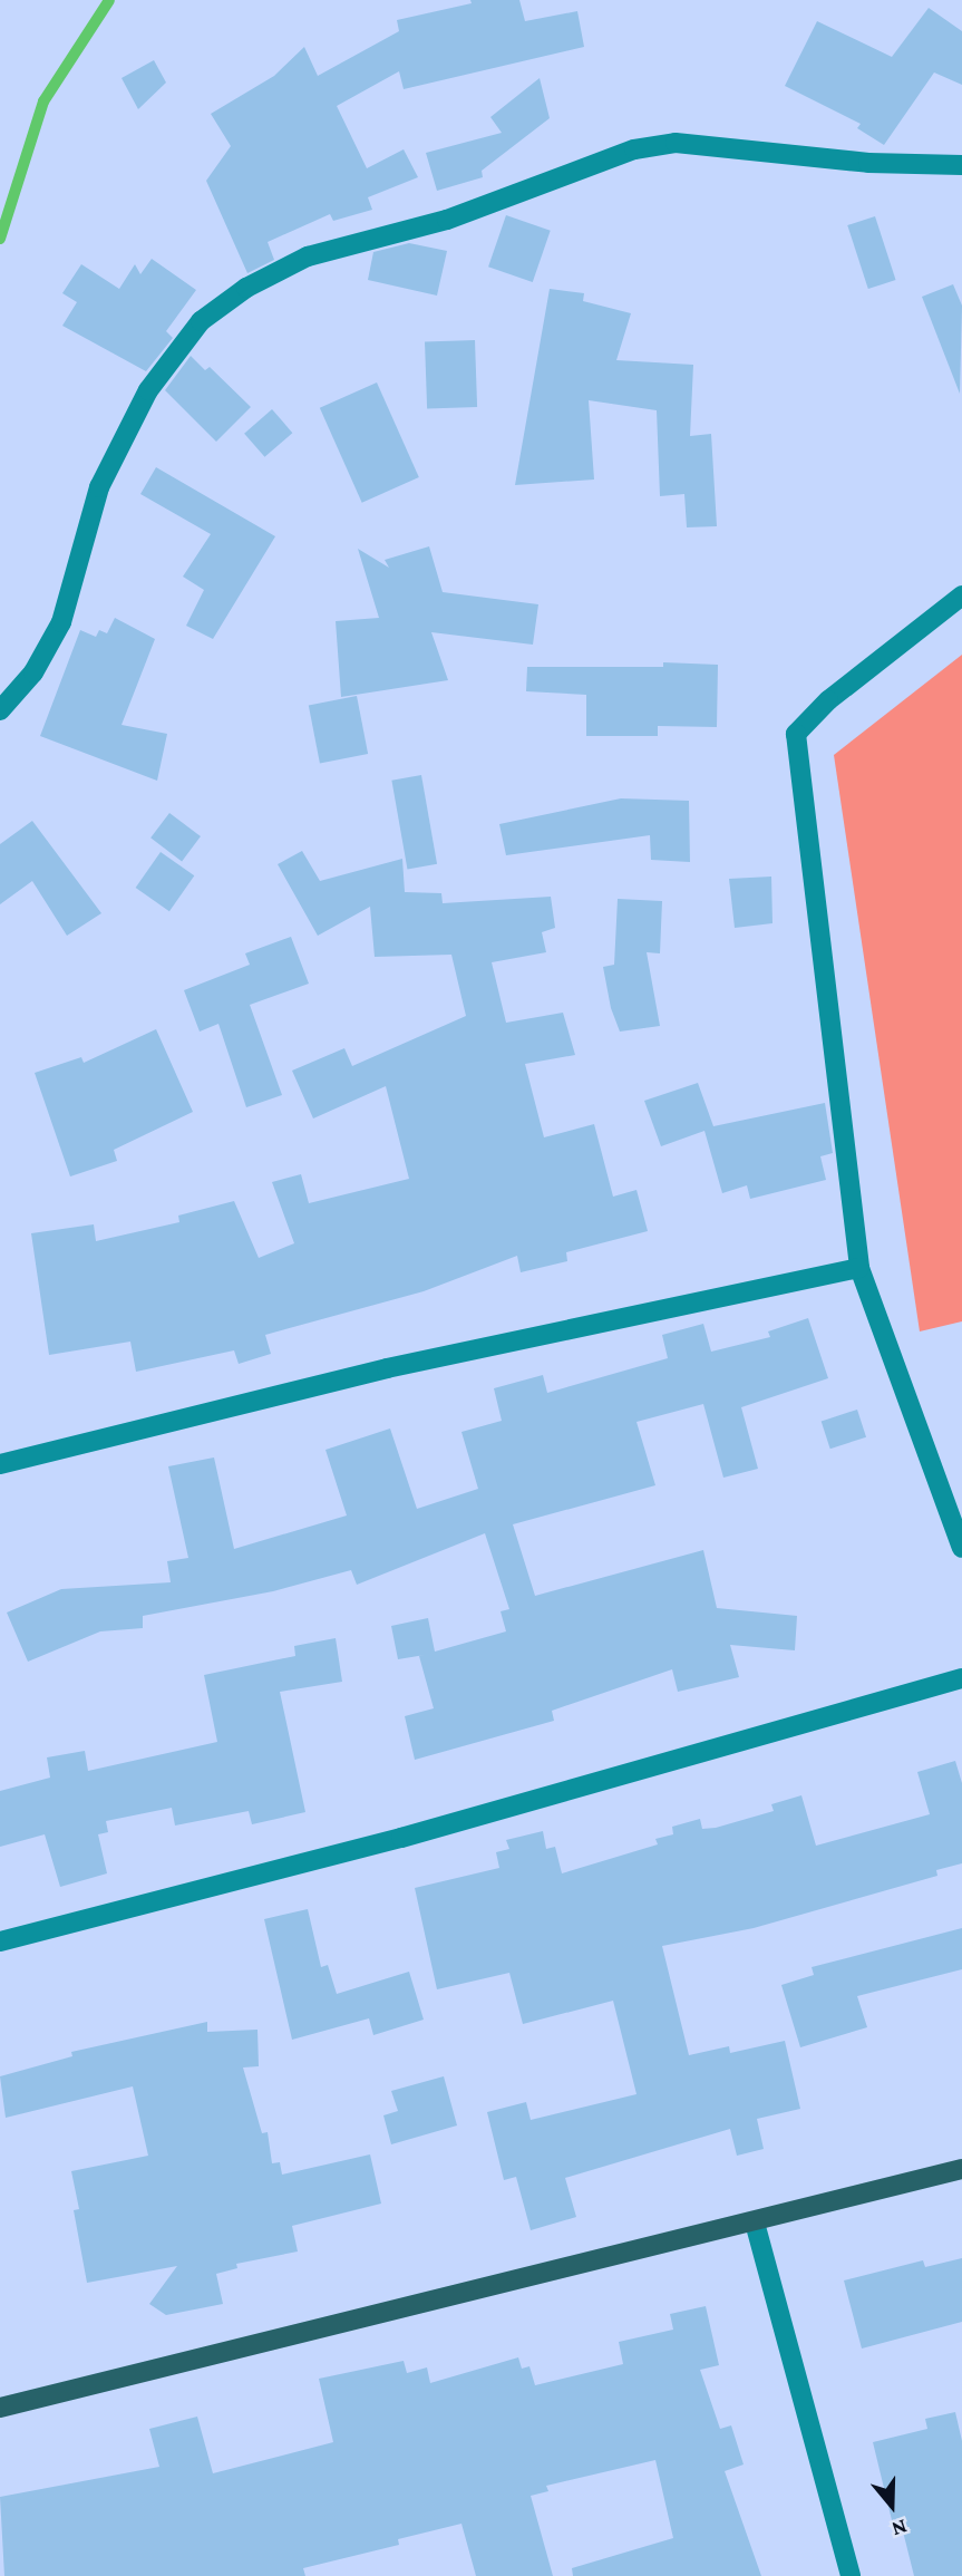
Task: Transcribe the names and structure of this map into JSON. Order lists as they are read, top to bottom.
{
  "north": "bottom"
}
